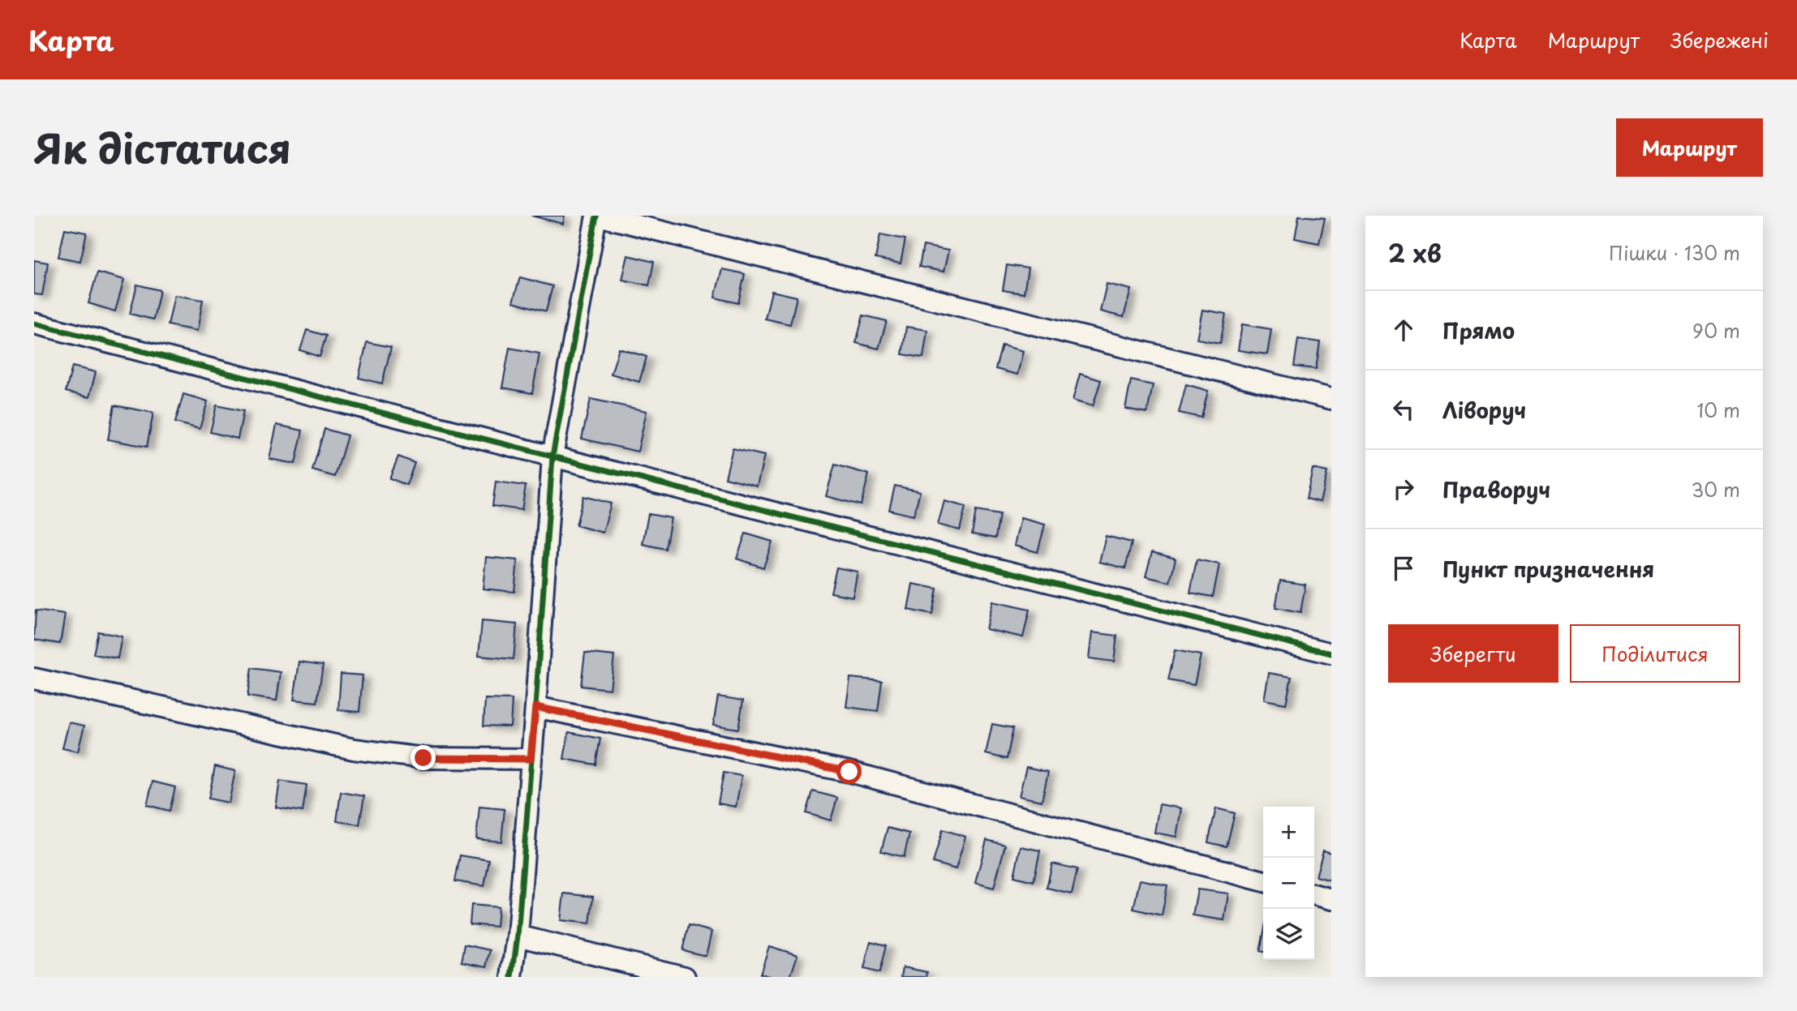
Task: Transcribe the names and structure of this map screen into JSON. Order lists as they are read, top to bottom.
{
  "page": {
    "header": "Карта",
    "nav": ["Карта", "Маршрут", "Збережені"],
    "title": "Як дістатися",
    "buttons": [
      "Маршрут",
      ["Зберегти", "Поділитися"]
    ],
    "heading": ["2 хв", "Пішки · 130 m"],
    "list": [
      ["Прямо", "90 m"],
      ["Ліворуч", "10 m"],
      ["Праворуч", "30 m"],
      "Пункт призначення"
    ],
    "map_buttons": ["+", "−"]
  }
}
